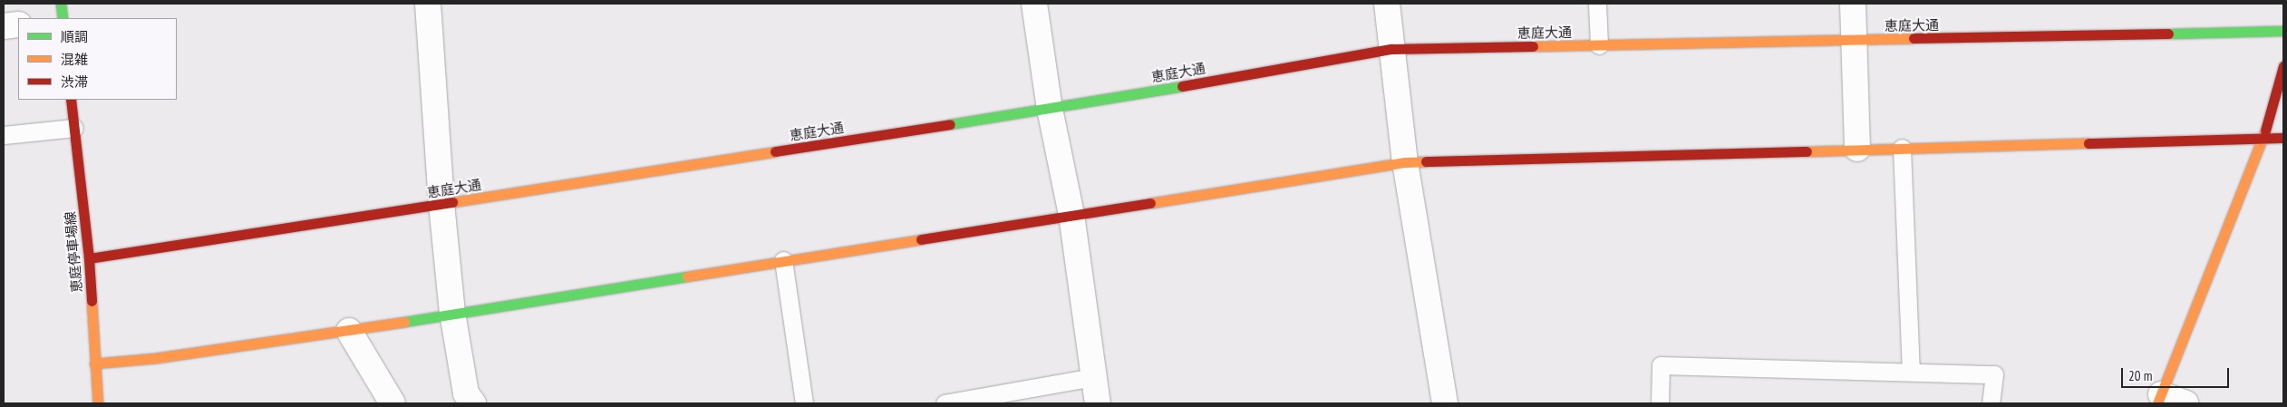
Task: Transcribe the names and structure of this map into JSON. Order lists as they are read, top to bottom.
{
  "streets": {
    "street": ["恵庭大通", "恵庭停車場線"]
  },
  "crossings": [
    ["恵庭大通", "恵庭停車場線"]
  ],
  "legend": ["順調", "混雑", "渋滞"],
  "scale_bar": "20 m"
}
